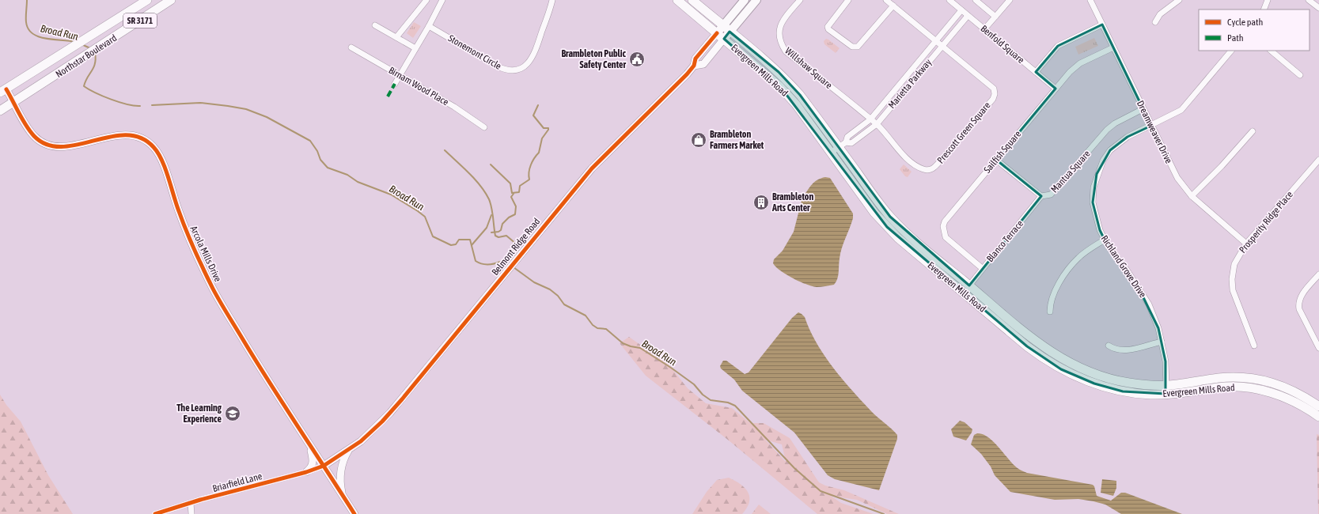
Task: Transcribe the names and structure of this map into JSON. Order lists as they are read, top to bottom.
{
  "streets": {
    "main road": [
      "SR 3171",
      "Northstar Boulevard",
      "Evergreen Mills Road",
      "Belmont Ridge Road"
    ],
    "street": [
      "Benfold Square",
      "Stonemont Circle",
      "Willshaw Square",
      "Marietta Parkway",
      "Birnam Wood Place",
      "Dreamweaver Drive",
      "Prescott Green Square",
      "Sailfish Square",
      "Mantua Square",
      "Prosperity Ridge Place",
      "Blanco Terrace",
      "Arcola Mills Drive",
      "Richland Grove Drive",
      "Briarfield Lane"
    ]
  },
  "crossings": [
    ["Benfold Square", "Marietta Parkway"],
    ["Benfold Square", "Sailfish Square"],
    ["Northstar Boulevard", "Arcola Mills Drive"],
    ["Willshaw Square", "Marietta Parkway"],
    ["Willshaw Square", "Prescott Green Square"],
    ["Evergreen Mills Road", "Marietta Parkway"],
    ["Evergreen Mills Road", "Blanco Terrace"],
    ["Evergreen Mills Road", "Belmont Ridge Road"],
    ["Evergreen Mills Road", "Richland Grove Drive"],
    ["Marietta Parkway", "Prescott Green Square"],
    ["Dreamweaver Drive", "Sailfish Square"],
    ["Dreamweaver Drive", "Mantua Square"],
    ["Dreamweaver Drive", "Prosperity Ridge Place"],
    ["Dreamweaver Drive", "Richland Grove Drive"],
    ["Sailfish Square", "Mantua Square"],
    ["Sailfish Square", "Blanco Terrace"],
    ["Mantua Square", "Blanco Terrace"],
    ["Belmont Ridge Road", "Arcola Mills Drive"],
    ["Belmont Ridge Road", "Briarfield Lane"],
    ["Arcola Mills Drive", "Briarfield Lane"]
  ],
  "water": ["Broad Run"],
  "places": {
    "public building": ["Brambleton Public Safety Center"],
    "shop": ["Brambleton Farmers Market"],
    "building": ["Brambleton Arts Center"],
    "school or university": ["The Learning Experience"]
  },
  "legend": ["Cycle path", "Path"]
}
